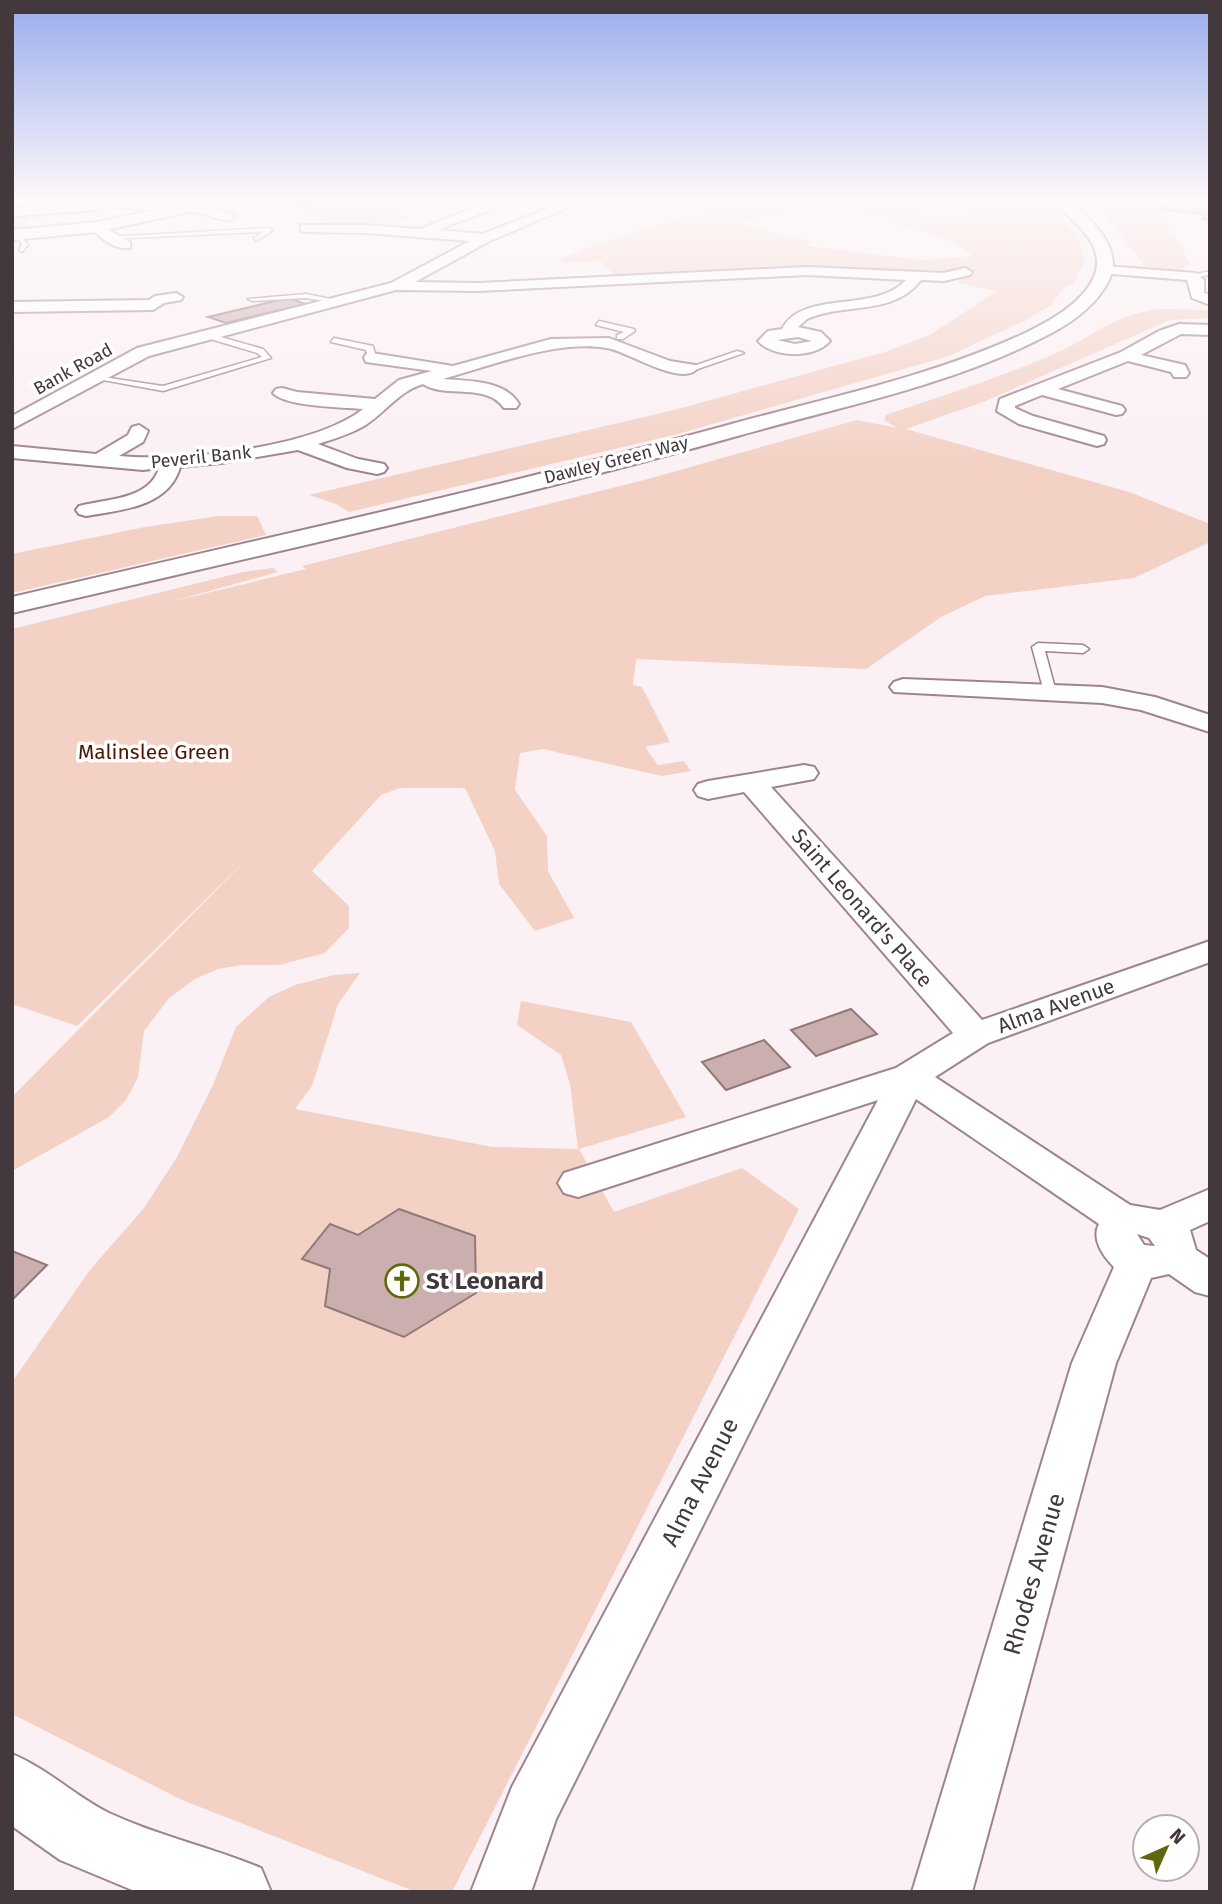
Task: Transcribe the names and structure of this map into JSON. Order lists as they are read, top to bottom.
{
  "streets": {
    "main road": ["Dawley Green Way"],
    "street": [
      "Bank Road",
      "Peveril Bank",
      "Saint Leonard's Place",
      "Alma Avenue",
      "Rhodes Avenue"
    ]
  },
  "crossings": [
    ["Saint Leonard's Place", "Alma Avenue"]
  ],
  "parks": ["Malinslee Green"],
  "places": {
    "church": ["St Leonard"]
  },
  "north": "top right"
}
